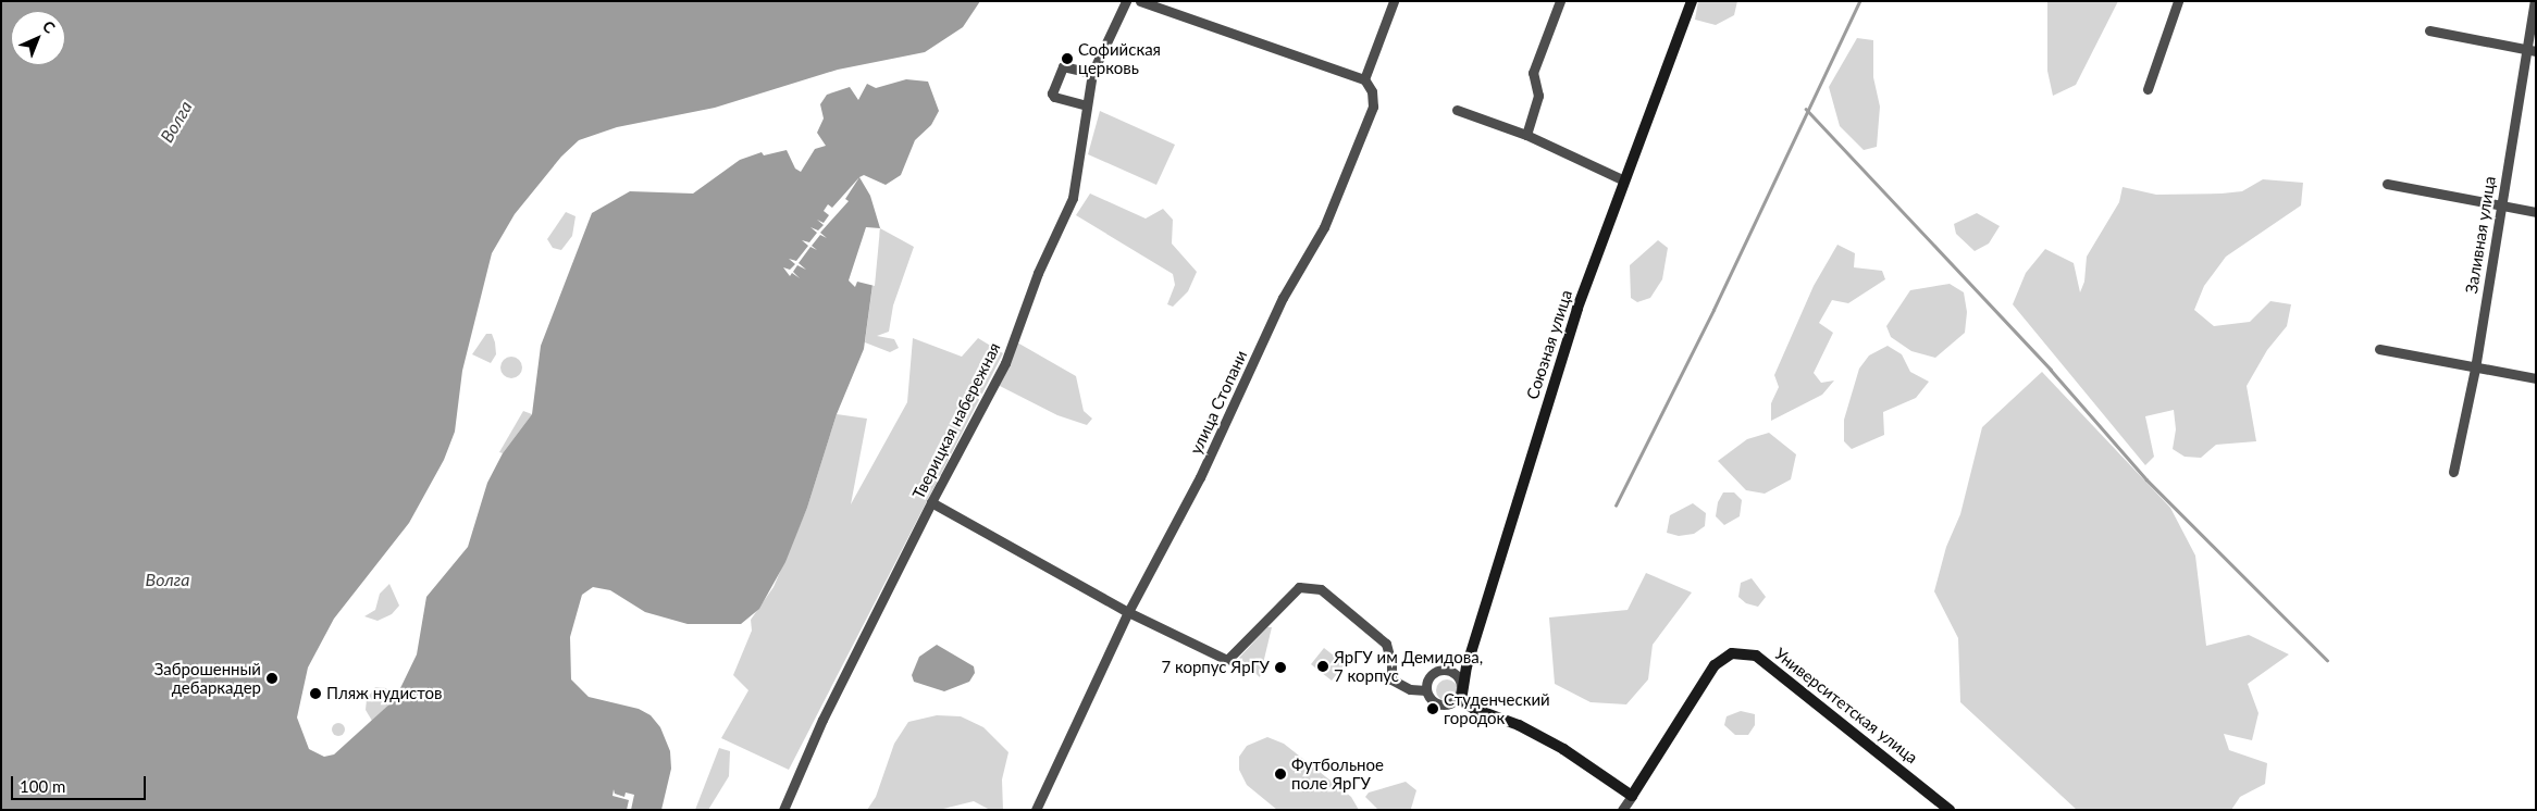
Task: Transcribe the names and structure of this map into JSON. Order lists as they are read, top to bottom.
{
  "streets": {
    "street": [
      "Заливная улица",
      "Союзная улица",
      "улица Стопани",
      "Тверицкая набережная",
      "Университетская улица"
    ]
  },
  "water": ["Волга"],
  "places": [
    "Софийская церковь",
    "ЯрГУ им Демидова, 7 корпус",
    "7 корпус ЯрГУ",
    "Заброшенный дебаркадер",
    "Пляж нудистов",
    "Студенческий городок",
    "Футбольное поле ЯрГУ"
  ],
  "scale_bar": "100 m",
  "north": "top right"
}
